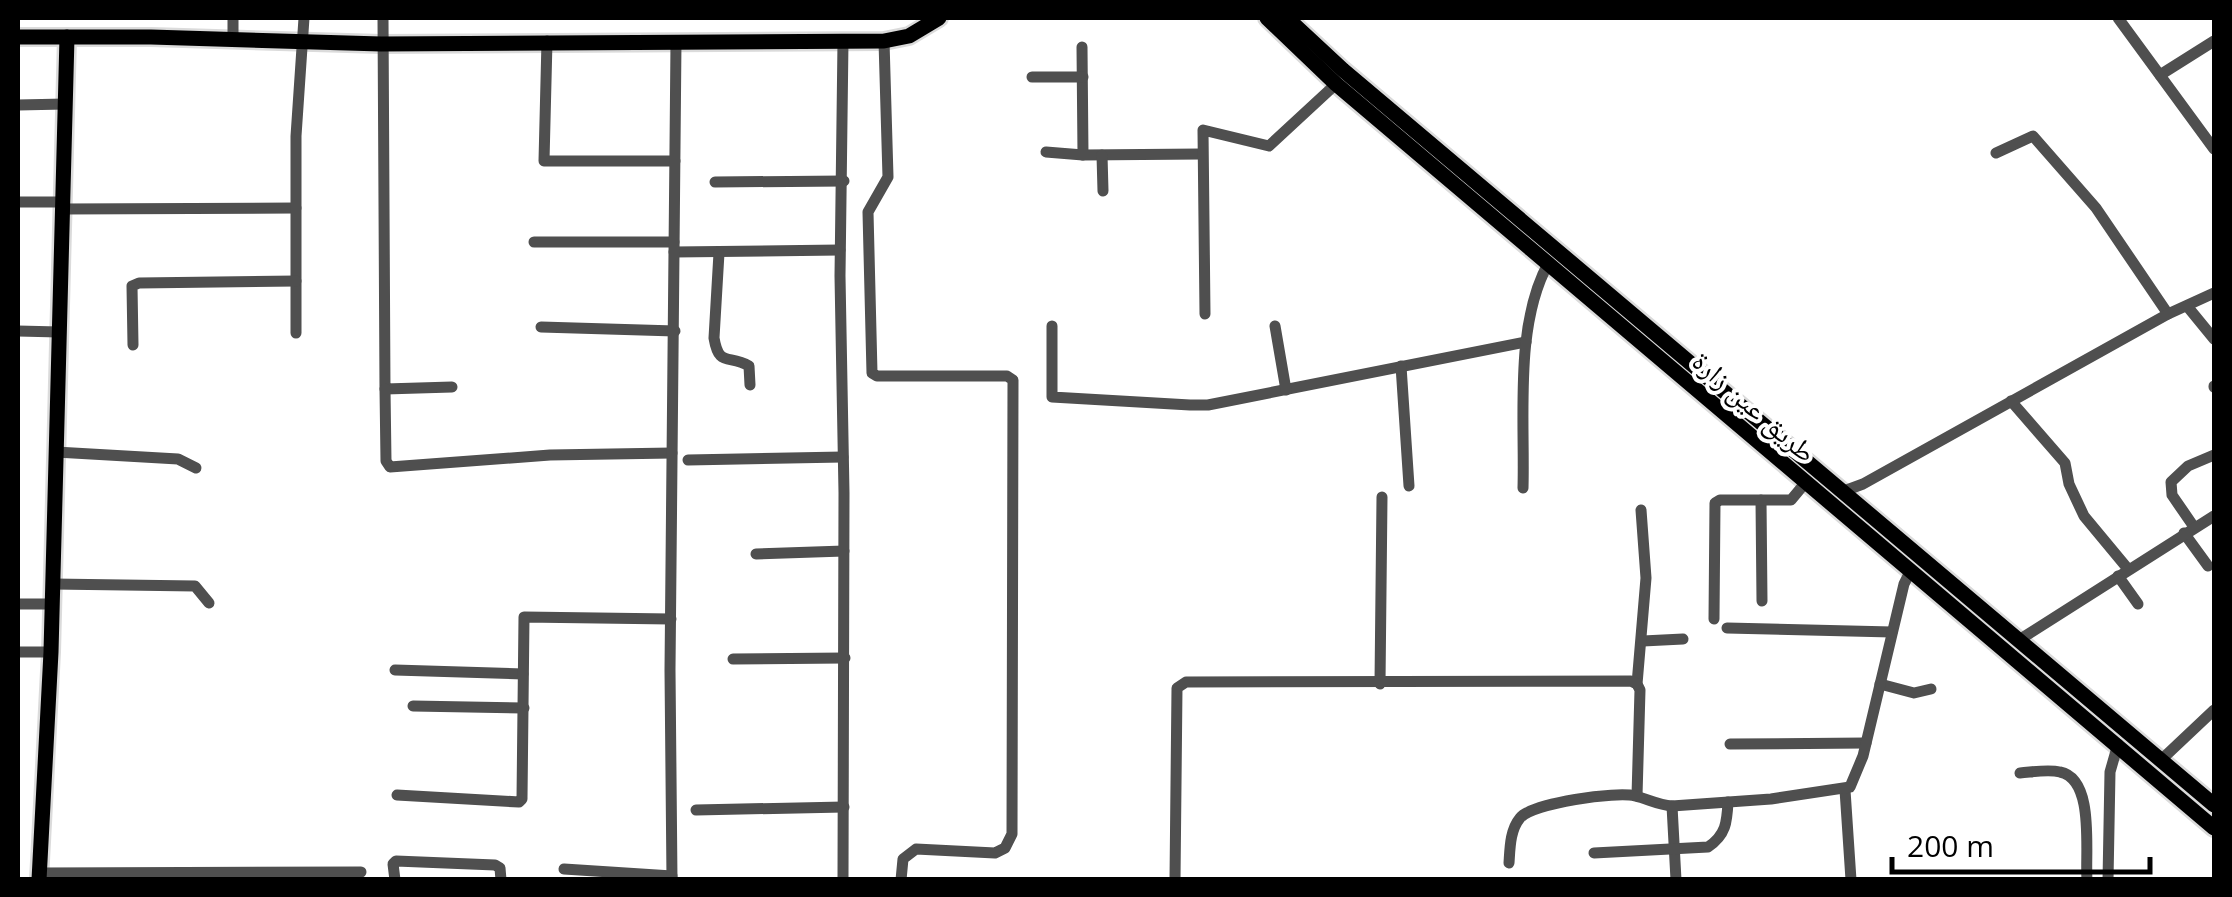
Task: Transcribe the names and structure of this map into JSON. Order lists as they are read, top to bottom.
{
  "streets": {
    "main road": ["طريق عين زارة"]
  },
  "scale_bar": "200 m"
}
